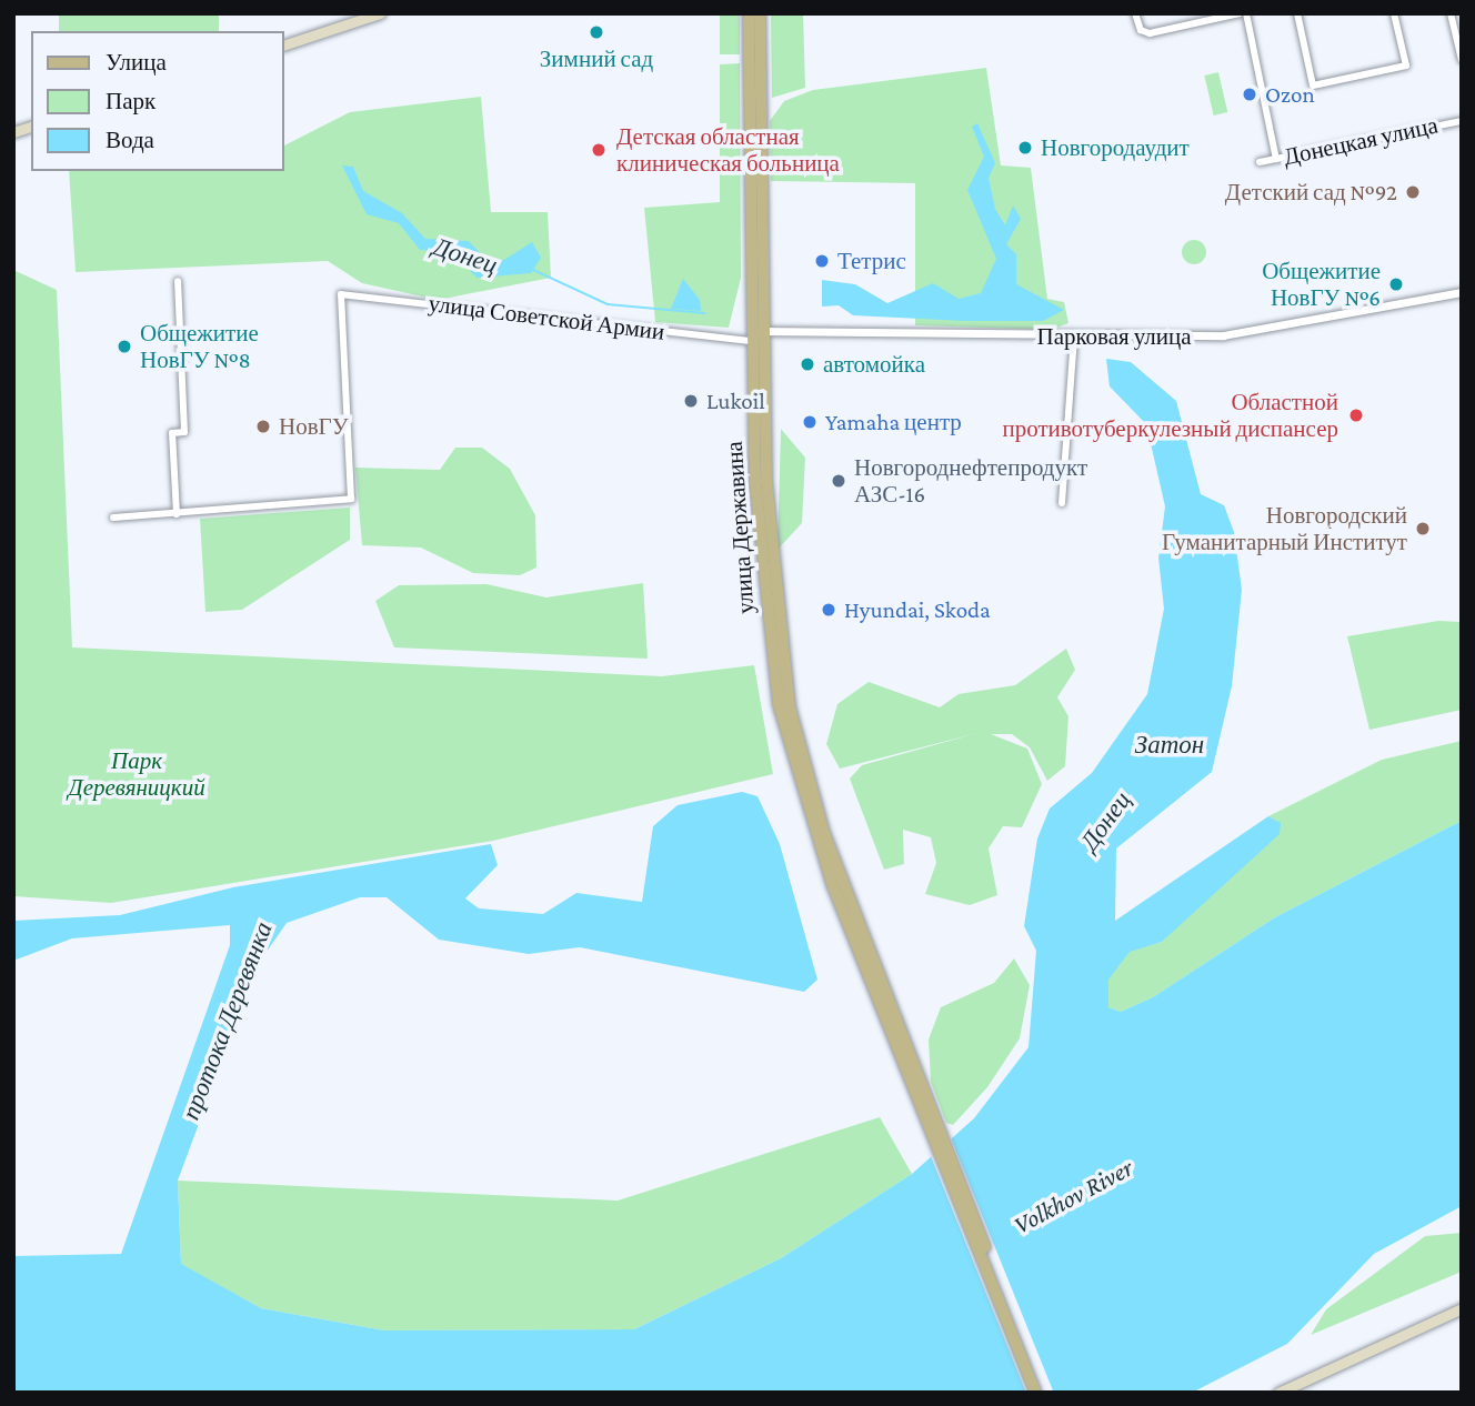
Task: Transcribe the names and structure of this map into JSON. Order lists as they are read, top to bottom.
{
  "streets": {
    "main road": ["улица Державина"],
    "street": ["Донецкая улица", "улица Советской Армии", "Парковая улица"]
  },
  "crossings": [
    ["улица Советской Армии", "улица Державина"],
    ["Парковая улица", "улица Державина"]
  ],
  "water": [
    "Донец",
    "Затон",
    "протока Деревянка",
    "Volkhov River"
  ],
  "parks": ["Парк Деревяницкий"],
  "places": [
    "Зимний сад",
    "Ozon",
    "Новгородаудит",
    "Детская областная клиническая больница",
    "Детский сад №92",
    "Тетрис",
    "Общежитие НовГУ №6",
    "Общежитие НовГУ №8",
    "автомойка",
    "Lukoil",
    "Областной противотуберкулезный диспансер",
    "Yamaha центр",
    "НовГУ",
    "Новгороднефтепродукт АЗС-16",
    "Новгородский Гуманитарный Институт",
    "Hyundai, Skoda"
  ],
  "legend": ["Улица", "Парк", "Вода"]
}
